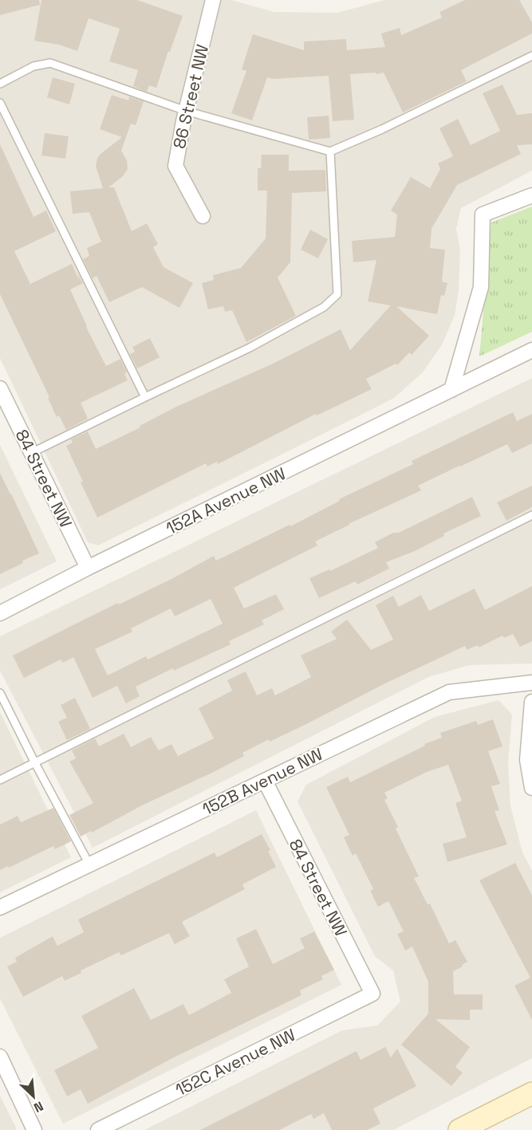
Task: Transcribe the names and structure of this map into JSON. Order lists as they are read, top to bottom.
{
  "streets": {
    "street": [
      "86 Street NW",
      "84 Street NW",
      "152A Avenue NW",
      "152B Avenue NW",
      "152C Avenue NW"
    ]
  },
  "crossings": [
    ["84 Street NW", "152A Avenue NW"],
    ["84 Street NW", "152B Avenue NW"],
    ["84 Street NW", "152C Avenue NW"]
  ],
  "north": "bottom right"
}
